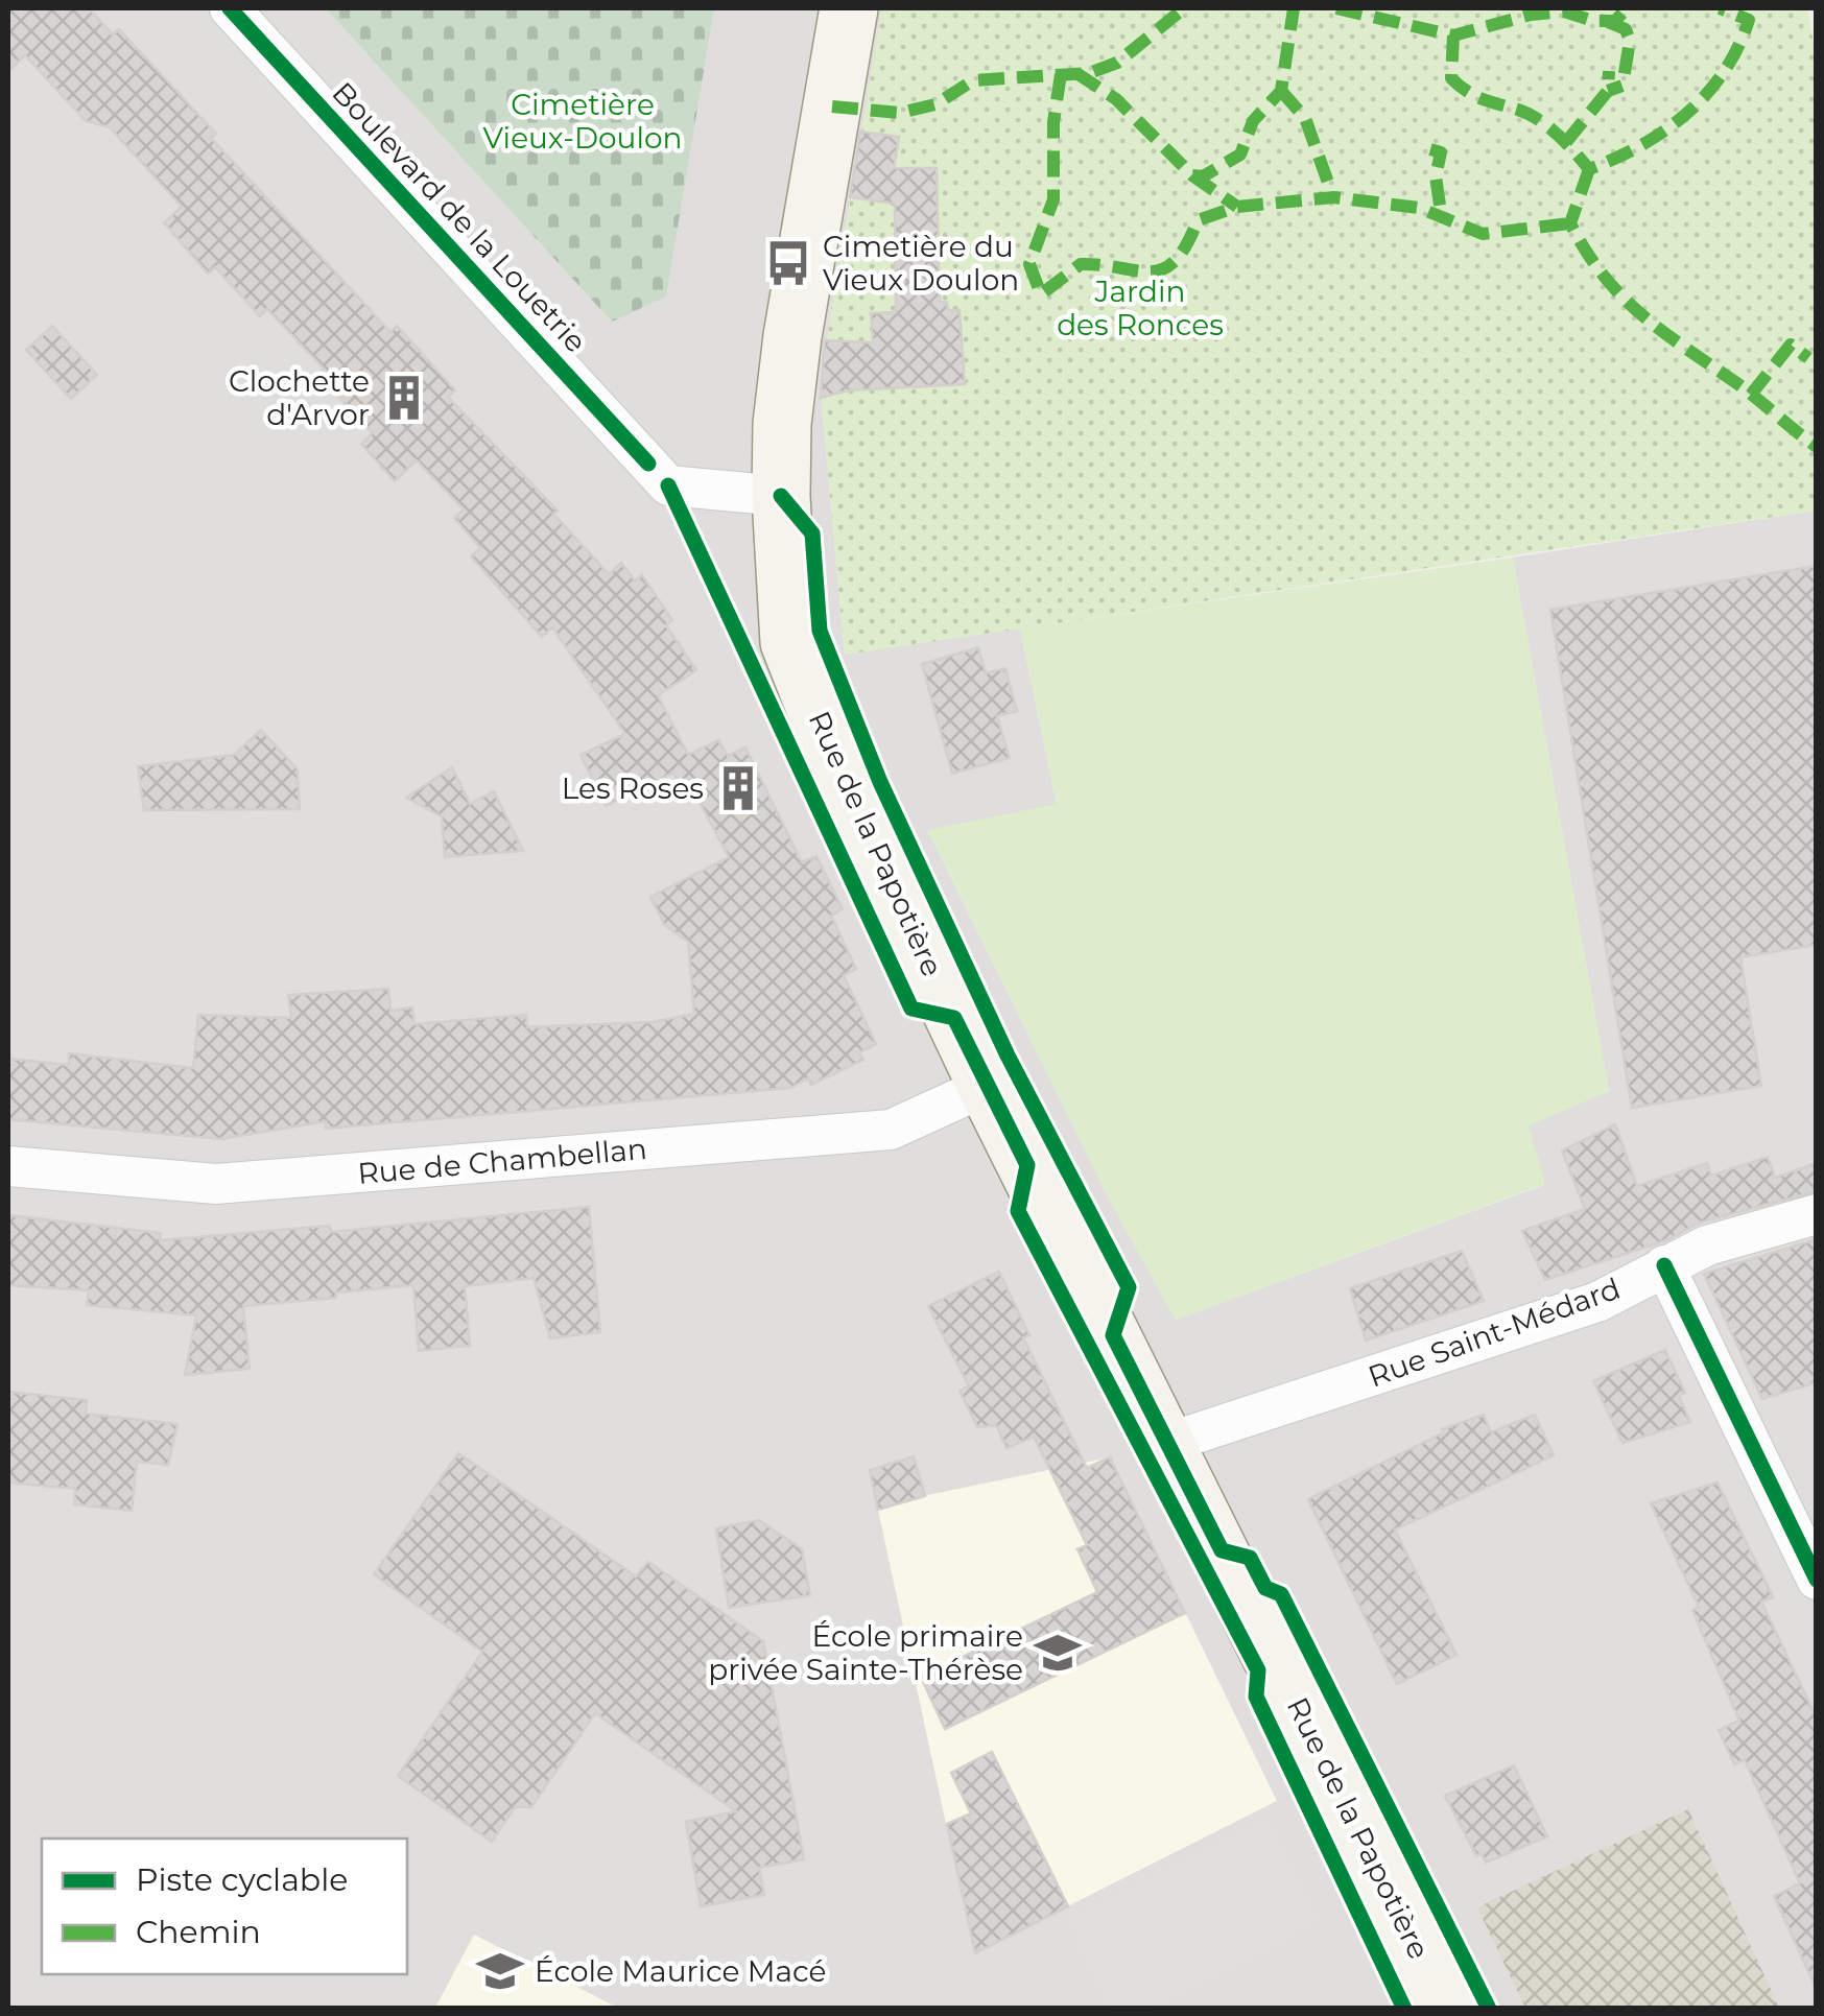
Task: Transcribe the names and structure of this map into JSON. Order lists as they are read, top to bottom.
{
  "streets": {
    "street": [
      "Boulevard de la Louetrie",
      "Rue de la Papotière",
      "Rue de Chambellan",
      "Rue Saint-Médard"
    ]
  },
  "crossings": [
    ["Boulevard de la Louetrie", "Rue de la Papotière"],
    ["Rue de la Papotière", "Rue de Chambellan"],
    ["Rue de la Papotière", "Rue Saint-Médard"]
  ],
  "parks": ["Cimetière Vieux-Doulon", "Jardin des Ronces"],
  "places": {
    "bus stop": ["Cimetière du Vieux Doulon"],
    "building": ["Clochette d'Arvor", "Les Roses"],
    "school or university": ["École primaire privée Sainte-Thérèse", "École Maurice Macé"]
  },
  "legend": ["Piste cyclable", "Chemin"]
}
